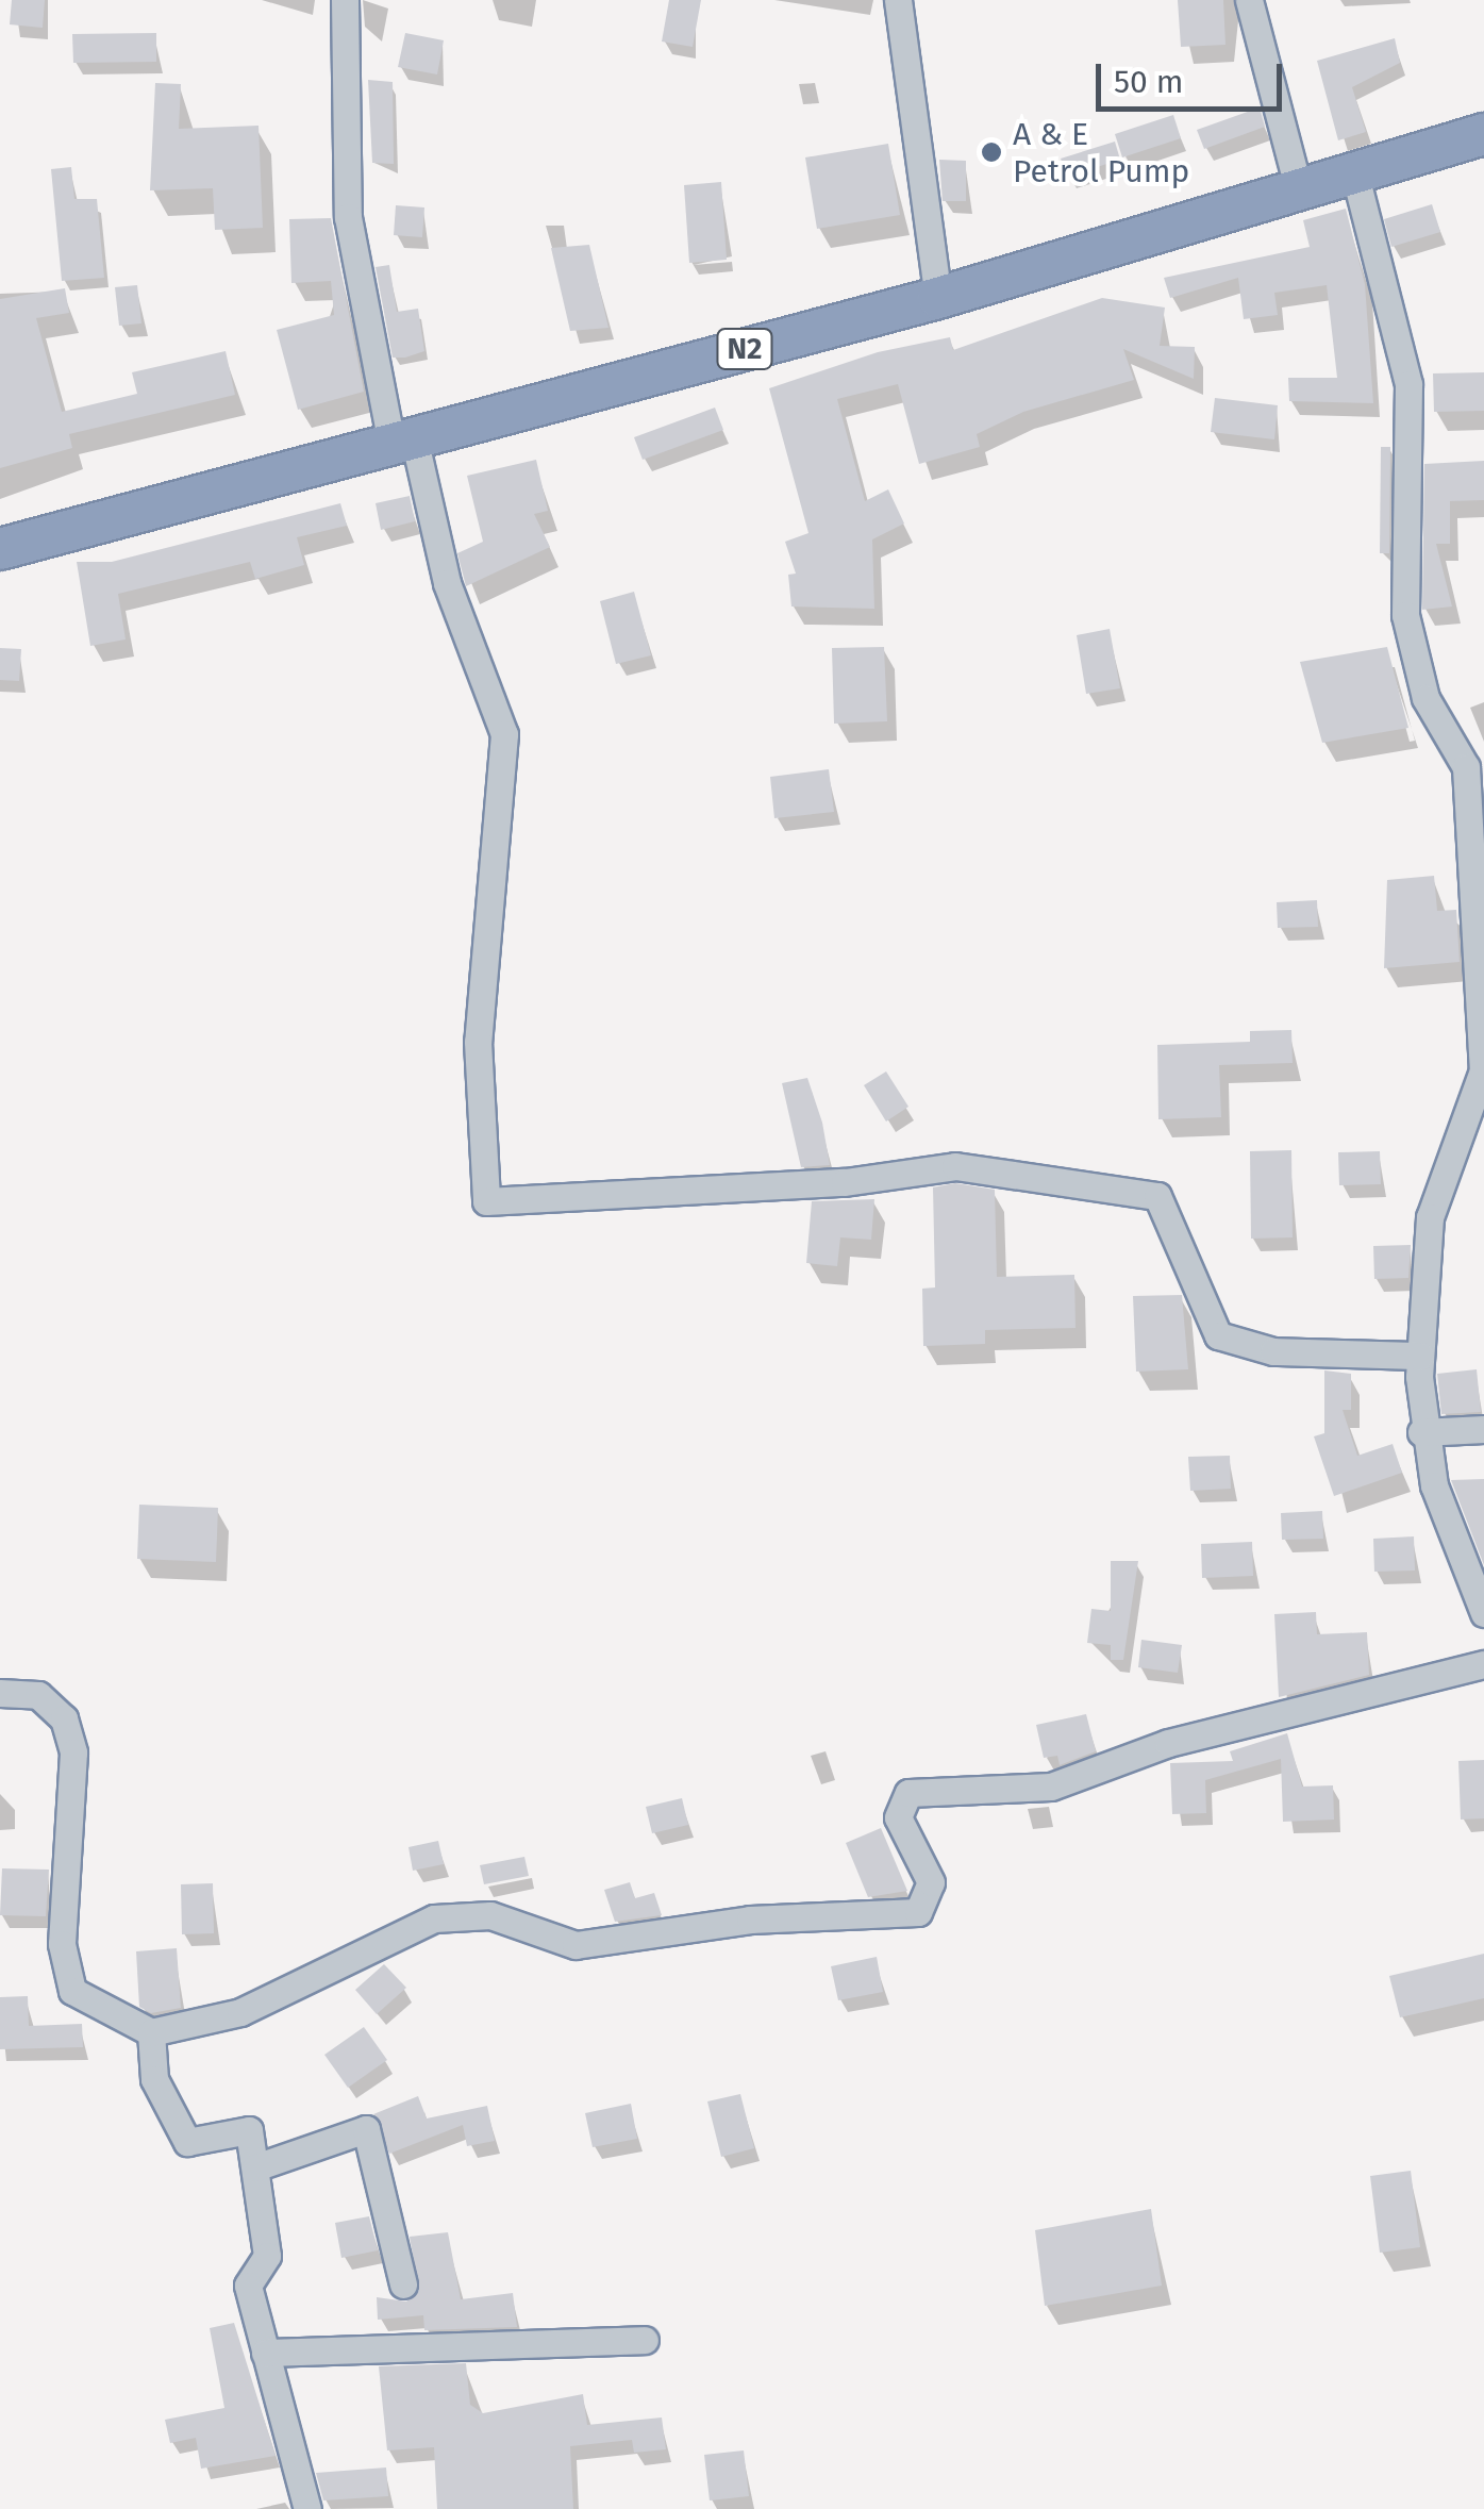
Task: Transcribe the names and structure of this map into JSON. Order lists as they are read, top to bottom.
{
  "streets": {
    "highway": ["N2"]
  },
  "places": ["A & E Petrol Pump"],
  "scale_bar": "50 m"
}
